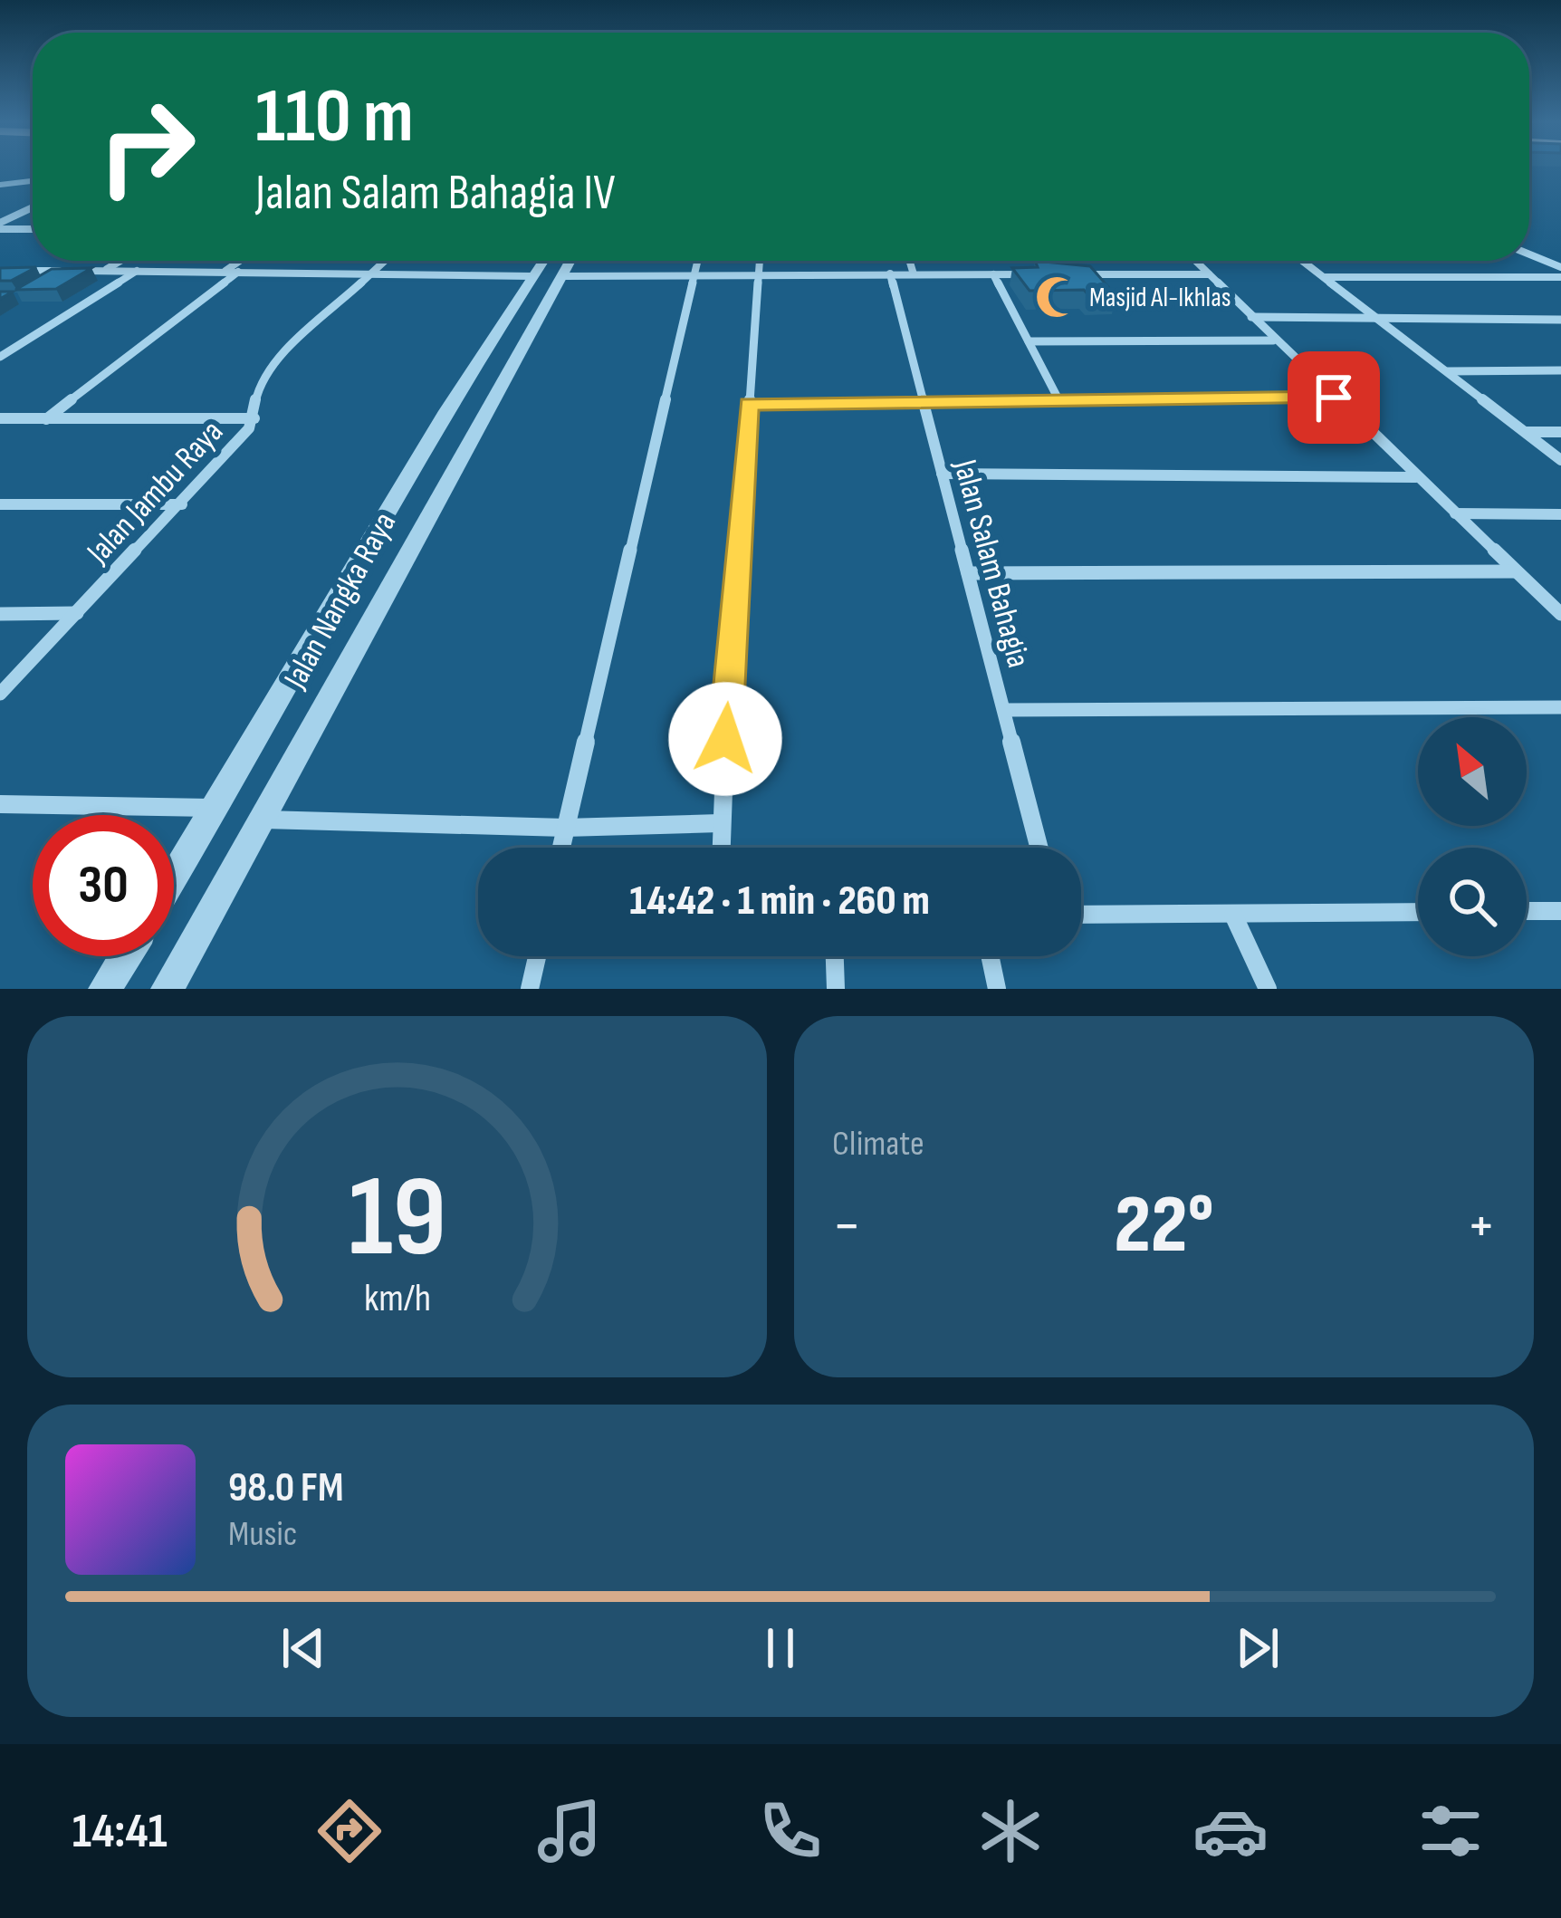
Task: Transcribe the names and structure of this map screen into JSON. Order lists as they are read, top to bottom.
{
  "streets": {
    "street": ["Jalan Jambu Raya", "Jalan Salam Bahagia", "Jalan Nangka Raya"]
  },
  "places": {
    "mosque": ["Masjid Al-Ikhlas"]
  },
  "north": "top left",
  "page": {
    "turn": ["110 m", "Jalan Salam Bahagia IV"],
    "limit": "30",
    "trip": "14:42 · 1 min · 260 m",
    "tile": "Climate",
    "heat": ["−", "22°", "+"],
    "song": ["98.0 FM", "Music"],
    "tabs": "14:41",
    "gauge": ["19", "km/h"]
  }
}
